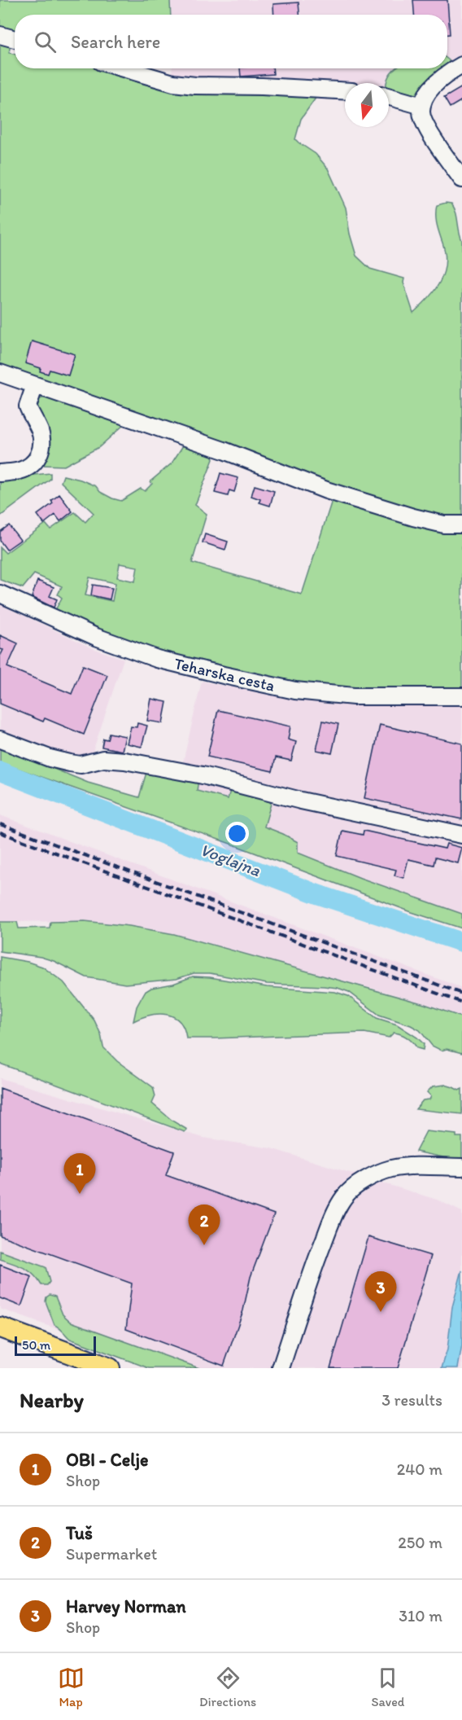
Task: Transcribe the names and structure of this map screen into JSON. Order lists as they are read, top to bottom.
{
  "streets": {
    "street": ["Teharska cesta"]
  },
  "water": ["Voglajna"],
  "scale_bar": "50 m",
  "north": "bottom",
  "page": {
    "search": "Search here",
    "pins": ["1", "2", "3"],
    "scale": "50 m",
    "heading": ["Nearby", "3 results"],
    "list": [
      {
        "mark": "1",
        "name": "OBI - Celje",
        "note": "Shop",
        "value": "240 m"
      },
      {
        "mark": "2",
        "name": "Tuš",
        "note": "Supermarket",
        "value": "250 m"
      },
      {
        "mark": "3",
        "name": "Harvey Norman",
        "note": "Shop",
        "value": "310 m"
      }
    ],
    "nav": ["Map", "Directions", "Saved"]
  }
}
